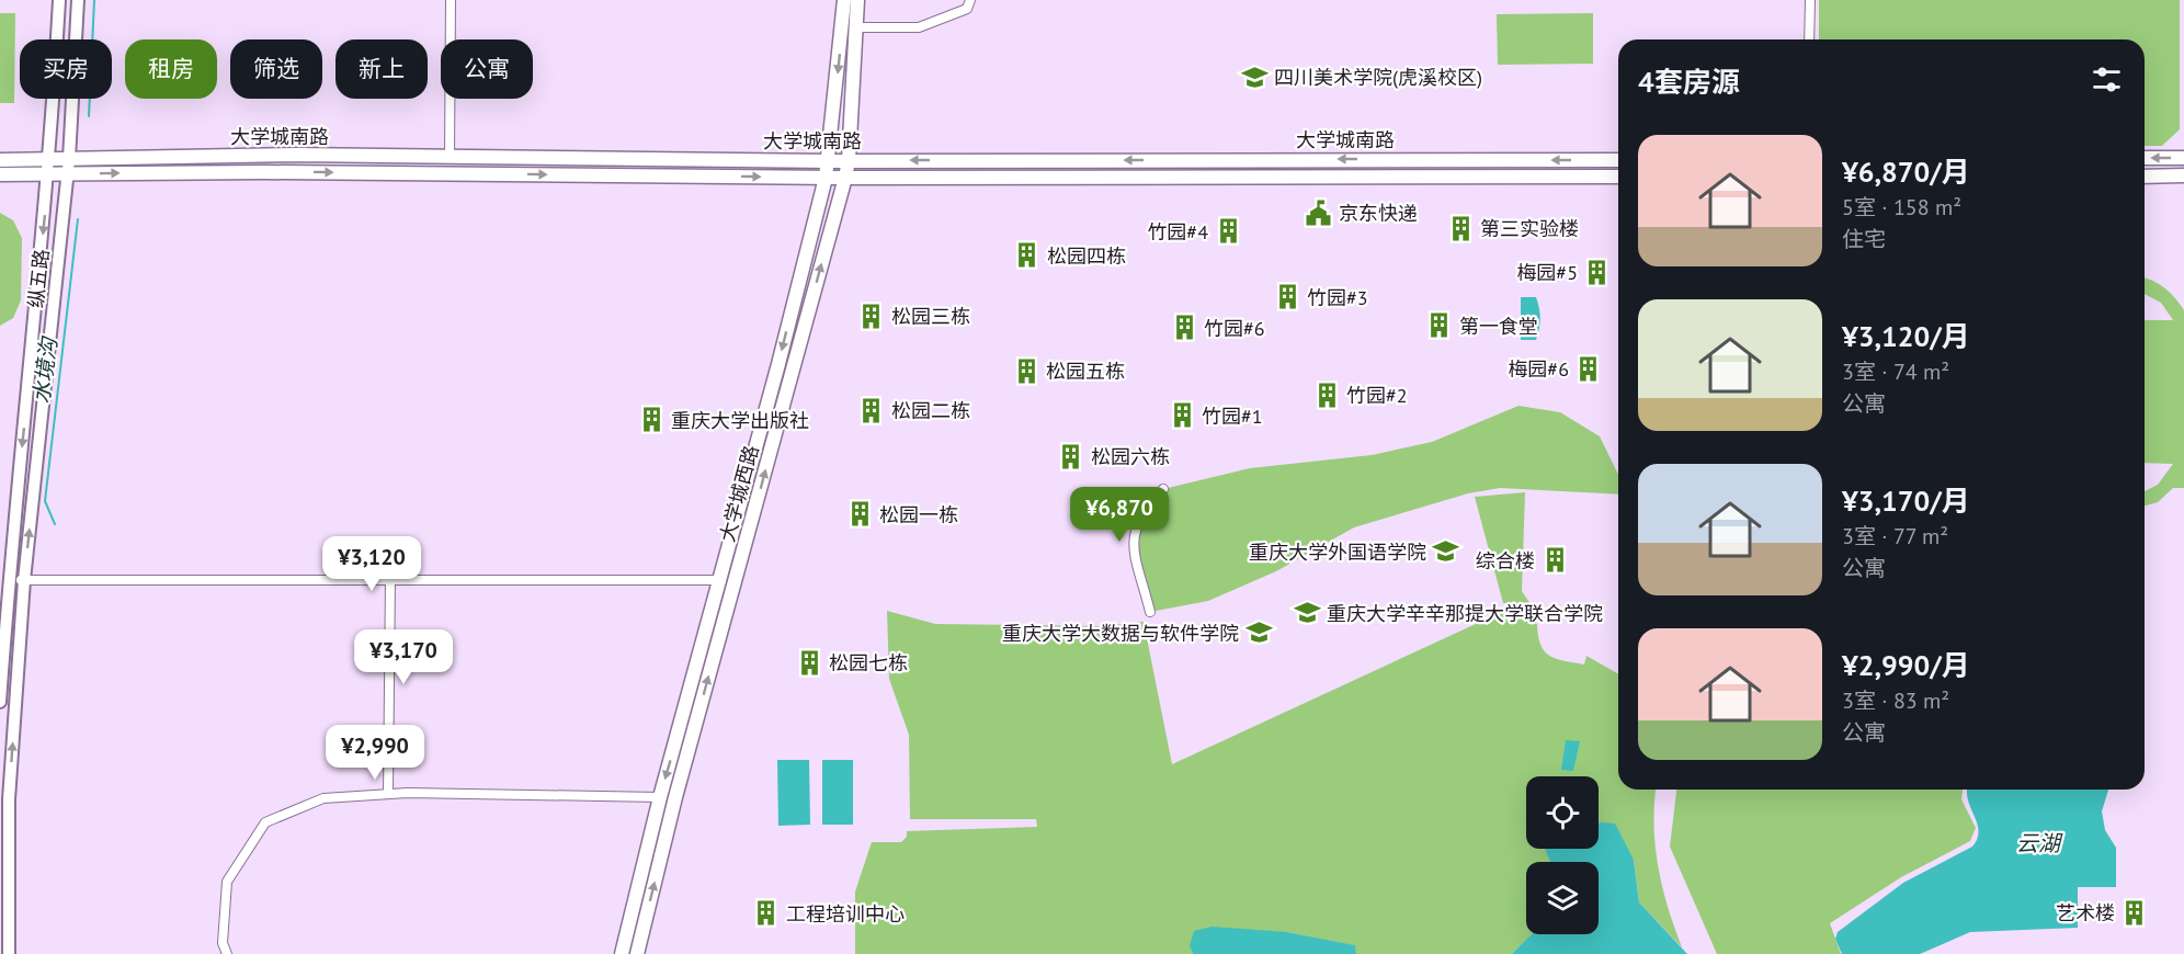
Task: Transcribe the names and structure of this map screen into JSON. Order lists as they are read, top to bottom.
{
  "streets": {
    "main road": ["大学城南路", "纵五路", "大学城西路"]
  },
  "crossings": [
    ["大学城南路", "纵五路"],
    ["大学城南路", "大学城西路"]
  ],
  "water": ["水境沟", "云湖"],
  "places": {
    "school or university": [
      "四川美术学院(虎溪校区)",
      "重庆大学外国语学院",
      "重庆大学辛辛那提大学联合学院",
      "重庆大学大数据与软件学院"
    ],
    "public building": ["京东快递"],
    "building": [
      "第三实验楼",
      "竹园#4",
      "松园四栋",
      "梅园#5",
      "竹园#3",
      "松园三栋",
      "第一食堂",
      "竹园#6",
      "梅园#6",
      "松园五栋",
      "竹园#2",
      "松园二栋",
      "竹园#1",
      "重庆大学出版社",
      "松园六栋",
      "松园一栋",
      "综合楼",
      "松园七栋",
      "艺术楼",
      "工程培训中心"
    ]
  },
  "page": {
    "chip": [
      "买房",
      "租房",
      "筛选",
      "新上",
      "公寓"
    ],
    "heading": "4套房源",
    "list": [
      {
        "name": "¥6,870/月",
        "note": "5室 · 158 m² · 住宅"
      },
      {
        "name": "¥3,120/月",
        "note": "3室 · 74 m² · 公寓"
      },
      {
        "name": "¥3,170/月",
        "note": "3室 · 77 m² · 公寓"
      },
      {
        "name": "¥2,990/月",
        "note": "3室 · 83 m² · 公寓"
      }
    ],
    "price": [
      "¥6,870",
      "¥3,120",
      "¥3,170",
      "¥2,990"
    ]
  }
}
